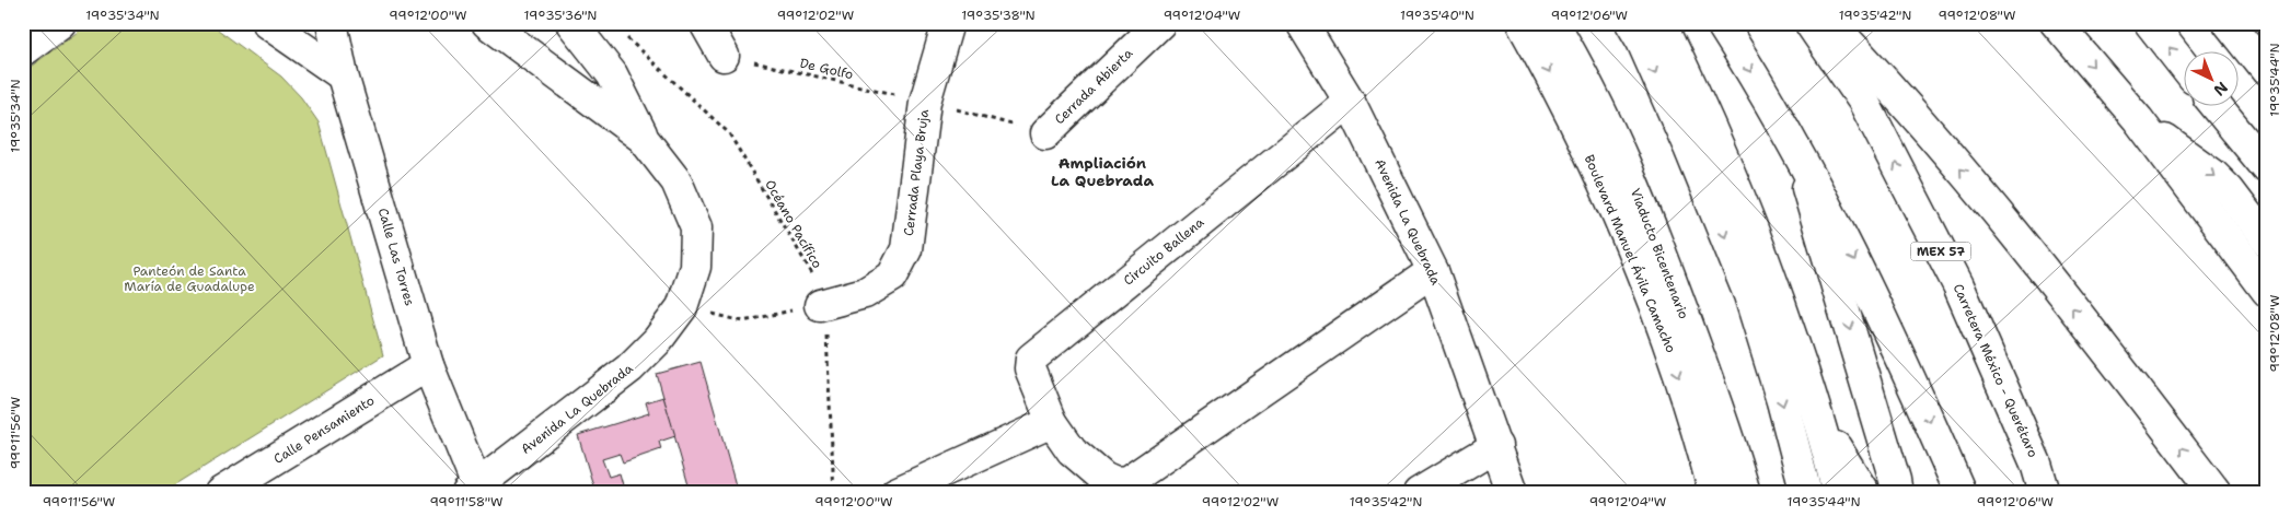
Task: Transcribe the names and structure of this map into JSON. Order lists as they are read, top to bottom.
{
  "streets": {
    "main road": [
      "Cerrada Abierta",
      "Cerrada Playa Bruja",
      "Avenida La Quebrada",
      "Circuito Ballena",
      "MEX 57",
      "Boulevard Manuel Ávila Camacho",
      "Viaducto Bicentenario",
      "Calle Las Torres",
      "Carretera México - Querétaro",
      "Calle Pensamiento"
    ],
    "path": ["De Golfo", "Océano Pacífico"]
  },
  "crossings": [
    ["De Golfo", "Cerrada Abierta"],
    ["De Golfo", "Cerrada Playa Bruja"],
    ["Cerrada Abierta", "Cerrada Playa Bruja"],
    ["Cerrada Playa Bruja", "Océano Pacífico"],
    ["Avenida La Quebrada", "Circuito Ballena"],
    ["Avenida La Quebrada", "Calle Las Torres"],
    ["Calle Las Torres", "Calle Pensamiento"]
  ],
  "districts": ["Ampliación La Quebrada"],
  "parks": ["Panteón de Santa María de Guadalupe"],
  "north": "bottom right",
  "coordinates": [
    "19°35'34\"N",
    "99°12'00\"W",
    "19°35'36\"N",
    "99°12'02\"W",
    "19°35'38\"N",
    "99°12'04\"W",
    "19°35'40\"N",
    "99°12'06\"W",
    "19°35'42\"N",
    "99°12'08\"W",
    "19°35'44\"N",
    "99°11'56\"W",
    "99°11'58\"W"
  ]
}
